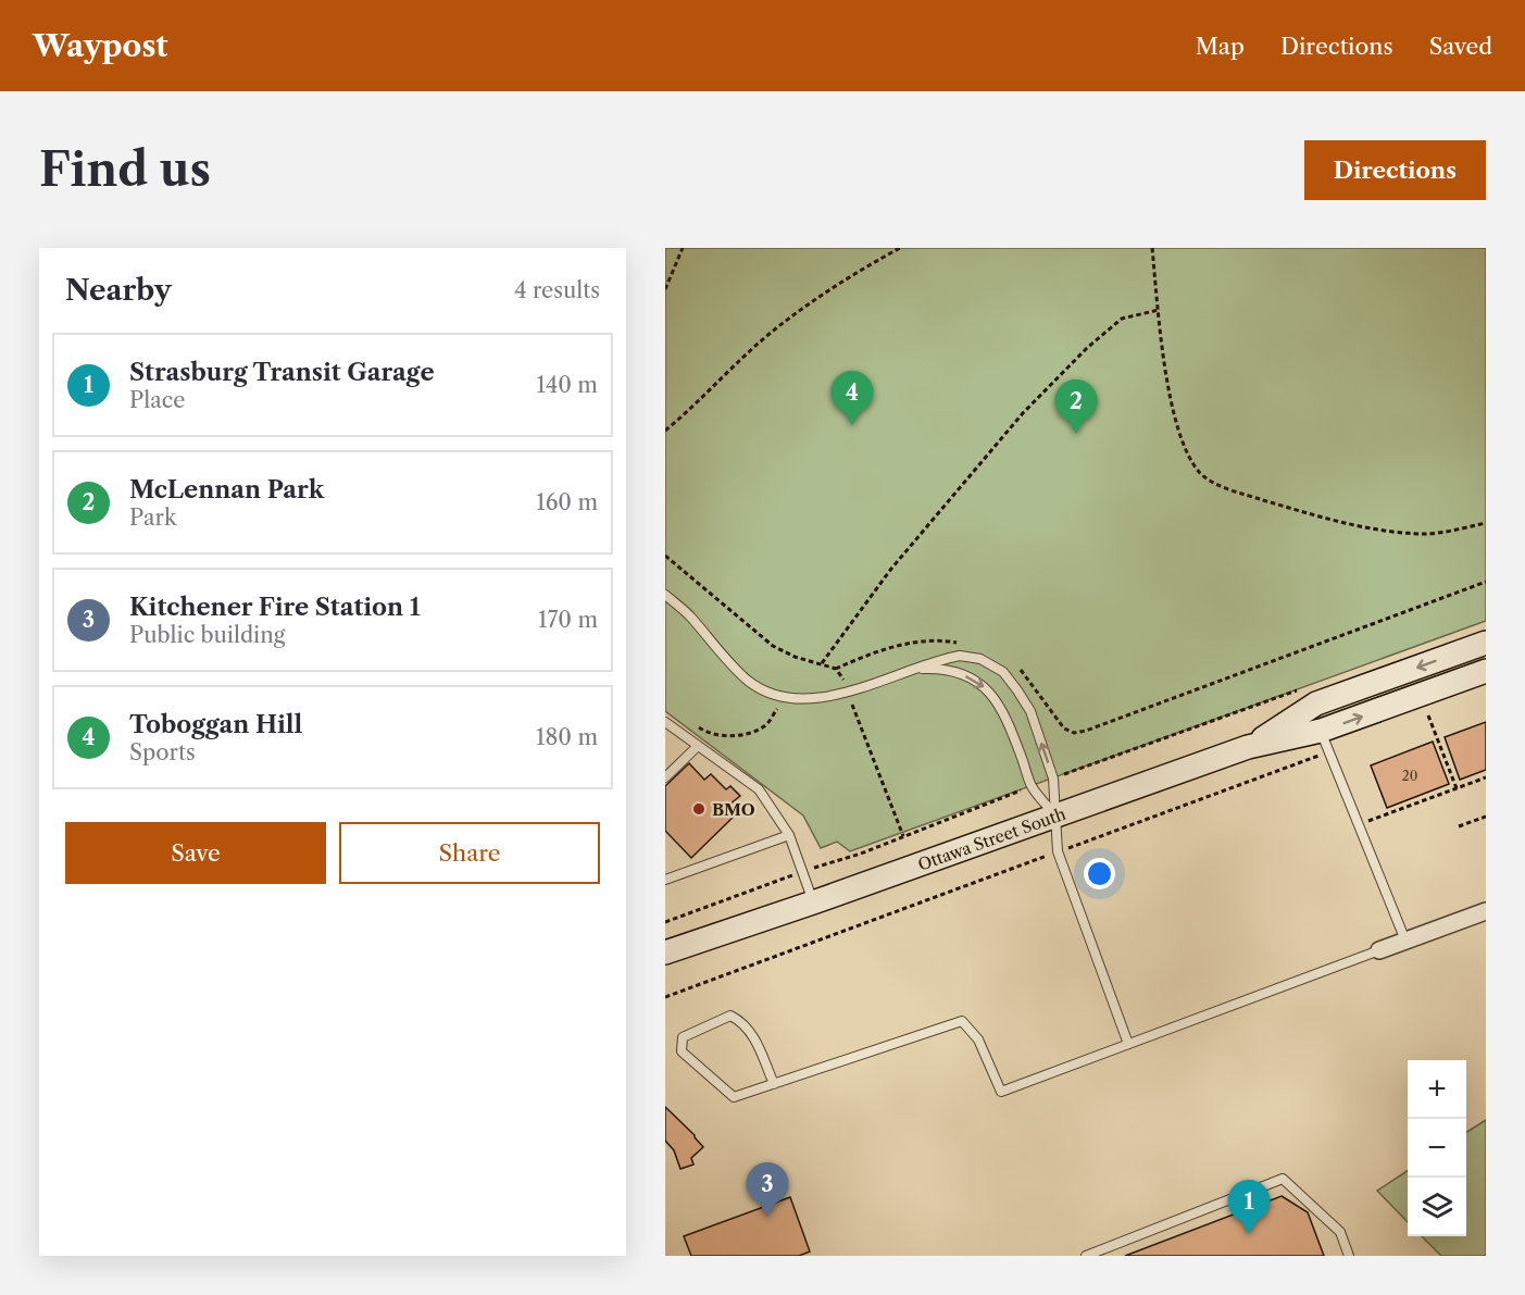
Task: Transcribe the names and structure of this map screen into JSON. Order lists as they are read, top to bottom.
{
  "streets": {
    "main road": ["Ottawa Street South"]
  },
  "places": ["BMO"],
  "house_numbers": ["20"],
  "page": {
    "header": "Waypost",
    "nav": ["Map", "Directions", "Saved"],
    "buttons": [
      "Directions",
      ["Save", "Share"]
    ],
    "title": "Find us",
    "heading": ["Nearby", "4 results"],
    "list": [
      {
        "mark": "1",
        "name": "Strasburg Transit Garage",
        "note": "Place",
        "value": "140 m"
      },
      {
        "mark": "2",
        "name": "McLennan Park",
        "note": "Park",
        "value": "160 m"
      },
      {
        "mark": "3",
        "name": "Kitchener Fire Station 1",
        "note": "Public building",
        "value": "170 m"
      },
      {
        "mark": "4",
        "name": "Toboggan Hill",
        "note": "Sports",
        "value": "180 m"
      }
    ],
    "pins": [
      "4",
      "2",
      "3",
      "1"
    ],
    "map_buttons": ["+", "−"]
  }
}
